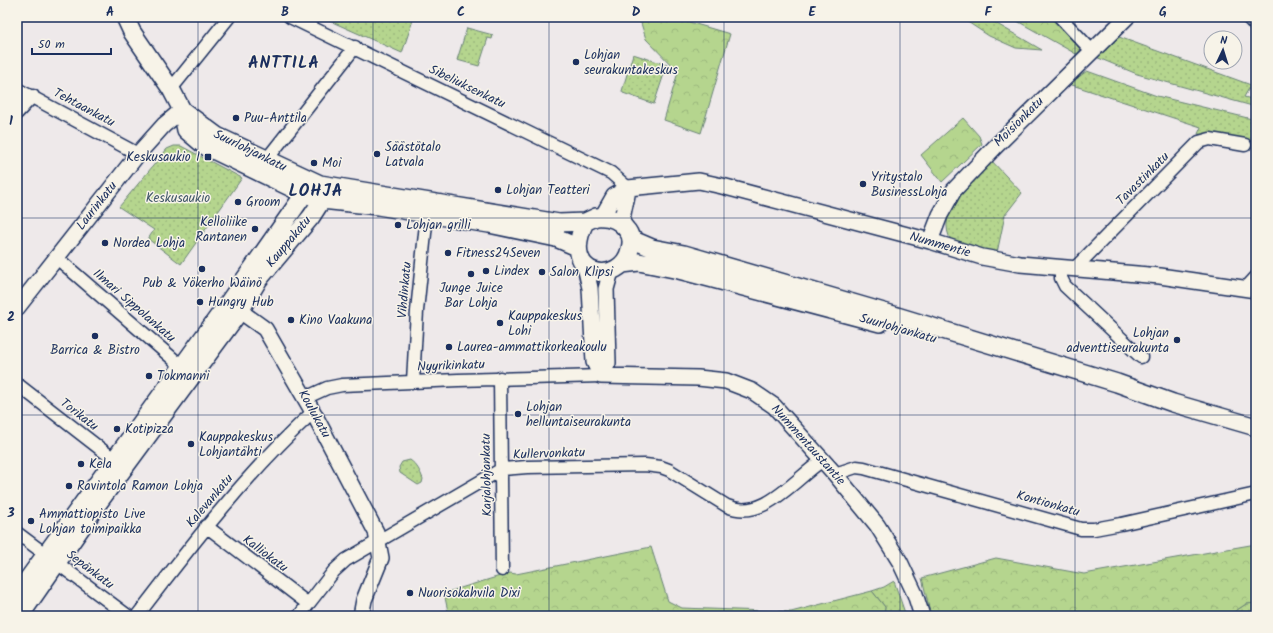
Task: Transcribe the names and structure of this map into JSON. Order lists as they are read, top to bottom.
{
  "streets": {
    "main road": ["Suurlohjankatu", "Kauppakatu"],
    "street": [
      "Sibeliuksenkatu",
      "Tehtaankatu",
      "Moisionkatu",
      "Tavastinkatu",
      "Laurinkatu",
      "Nummentie",
      "Vihdinkatu",
      "Ilmari Sippolankatu",
      "Nyyrikinkatu",
      "Koulukatu",
      "Torikatu",
      "Nummentaustantie",
      "Kullervonkatu",
      "Karjalohjankatu",
      "Kalevankatu",
      "Kontionkatu",
      "Kalliokatu",
      "Sepänkatu"
    ]
  },
  "crossings": [
    ["Sibeliuksenkatu", "Nummentie"],
    ["Tehtaankatu", "Laurinkatu"],
    ["Moisionkatu", "Nummentie"],
    ["Suurlohjankatu", "Laurinkatu"],
    ["Suurlohjankatu", "Kauppakatu"],
    ["Suurlohjankatu", "Nummentie"],
    ["Suurlohjankatu", "Vihdinkatu"],
    ["Tavastinkatu", "Nummentie"],
    ["Laurinkatu", "Ilmari Sippolankatu"],
    ["Kauppakatu", "Ilmari Sippolankatu"],
    ["Kauppakatu", "Koulukatu"],
    ["Kauppakatu", "Torikatu"],
    ["Kauppakatu", "Sepänkatu"],
    ["Vihdinkatu", "Nyyrikinkatu"],
    ["Nyyrikinkatu", "Koulukatu"],
    ["Nyyrikinkatu", "Nummentaustantie"],
    ["Nyyrikinkatu", "Karjalohjankatu"],
    ["Koulukatu", "Kullervonkatu"],
    ["Koulukatu", "Kalevankatu"],
    ["Nummentaustantie", "Kullervonkatu"],
    ["Nummentaustantie", "Kontionkatu"],
    ["Kullervonkatu", "Karjalohjankatu"],
    ["Kullervonkatu", "Kalliokatu"],
    ["Kalevankatu", "Kalliokatu"]
  ],
  "districts": ["ANTTILA", "LOHJA"],
  "parks": ["Keskusaukio"],
  "places": {
    "other": [
      "Lohjan seurakuntakeskus",
      "Puu-Anttila",
      "Säästötalo Latvala",
      "Moi",
      "Yritystalo BusinessLohja",
      "Lohjan Teatteri",
      "Groom",
      "Lohjan grilli",
      "Kelloliike Rantanen",
      "Nordea Lohja",
      "Fitness24Seven",
      "Pub & Yökerho Wäinö",
      "Lindex",
      "Salon Klipsi",
      "Junge Juice Bar Lohja",
      "Hungry Hub",
      "Kino Vaakuna",
      "Kauppakeskus Lohi",
      "Barrica & Bistro",
      "Lohjan adventtiseurakunta",
      "Laurea-ammattikorkeakoulu",
      "Tokmanni",
      "Lohjan helluntaiseurakunta",
      "Kotipizza",
      "Kauppakeskus Lohjantähti",
      "Kela",
      "Ravintola Ramon Lohja",
      "Ammattiopisto Live Lohjan toimipaikka",
      "Nuorisokahvila Dixi"
    ],
    "transit": ["Keskusaukio I"]
  },
  "scale_bar": "50 m",
  "north": "top",
  "grid": {
    "columns": [
      "A",
      "B",
      "C",
      "D",
      "E",
      "F",
      "G"
    ],
    "rows": ["1", "2", "3"]
  }
}
